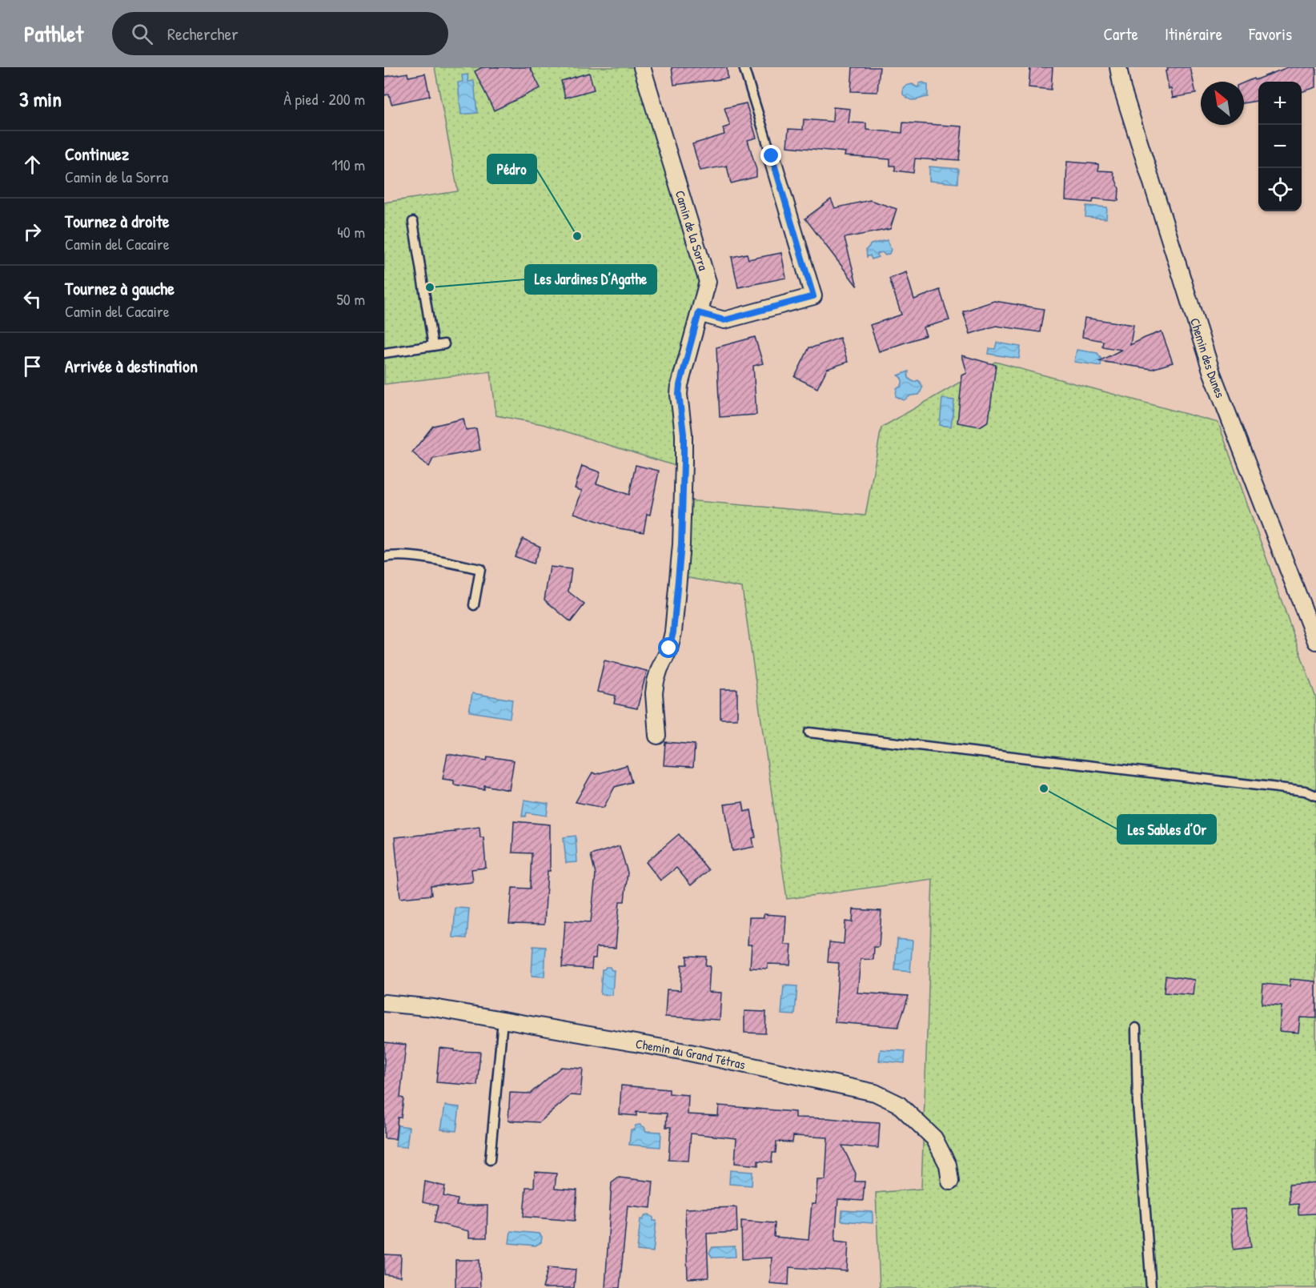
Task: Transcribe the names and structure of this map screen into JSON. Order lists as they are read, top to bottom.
{
  "streets": {
    "street": ["Camin de la Sorra", "Chemin des Dunes", "Chemin du Grand Tétras"]
  },
  "places": ["Pédro", "Les Jardines D’Agathe", "Les Sables d’Or"],
  "north": "top left",
  "page": {
    "header": "Pathlet",
    "search": "Rechercher",
    "nav": ["Carte", "Itinéraire", "Favoris"],
    "heading": ["3 min", "À pied · 200 m"],
    "map_buttons": ["+", "−"],
    "list": [
      ["Continuez", "Camin de la Sorra", "110 m"],
      ["Tournez à droite", "Camin del Cacaire", "40 m"],
      ["Tournez à gauche", "Camin del Cacaire", "50 m"],
      "Arrivée à destination"
    ]
  }
}
